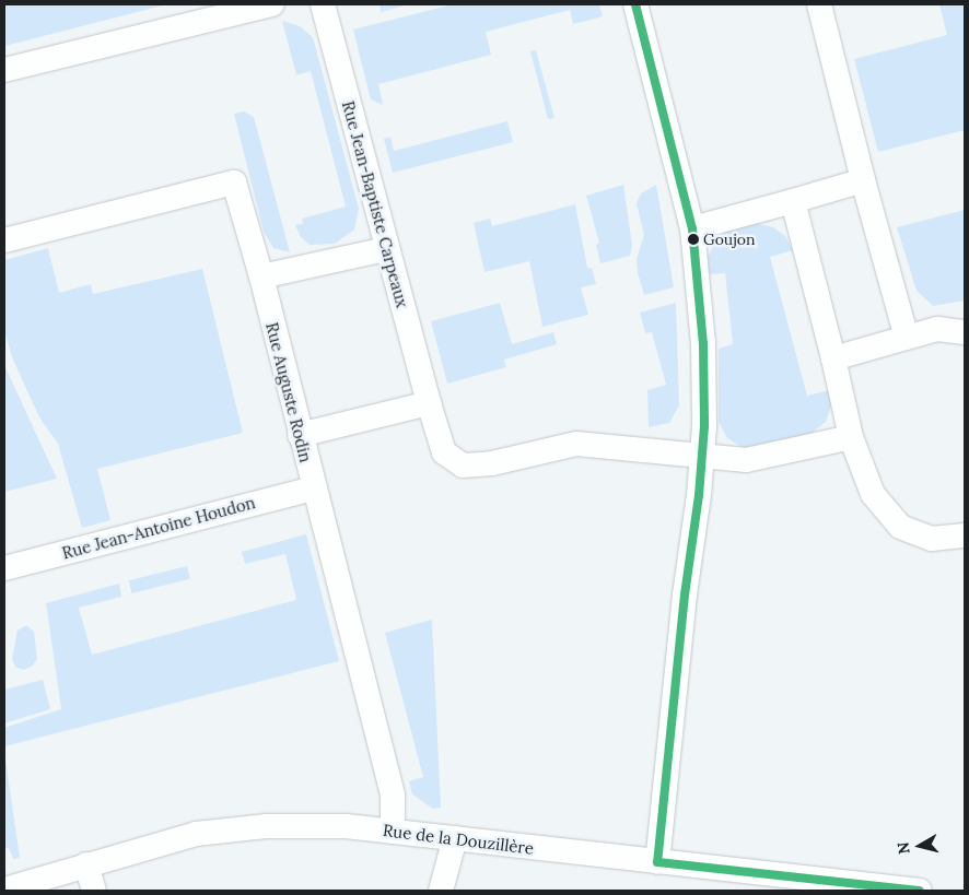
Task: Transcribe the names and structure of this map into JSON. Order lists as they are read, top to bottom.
{
  "streets": {
    "street": [
      "Rue Jean-Baptiste Carpeaux",
      "Rue Auguste Rodin",
      "Rue Jean-Antoine Houdon",
      "Rue de la Douzillère"
    ]
  },
  "crossings": [
    ["Rue Auguste Rodin", "Rue Jean-Antoine Houdon"],
    ["Rue Auguste Rodin", "Rue de la Douzillère"]
  ],
  "places": ["Goujon"],
  "north": "left"
}
